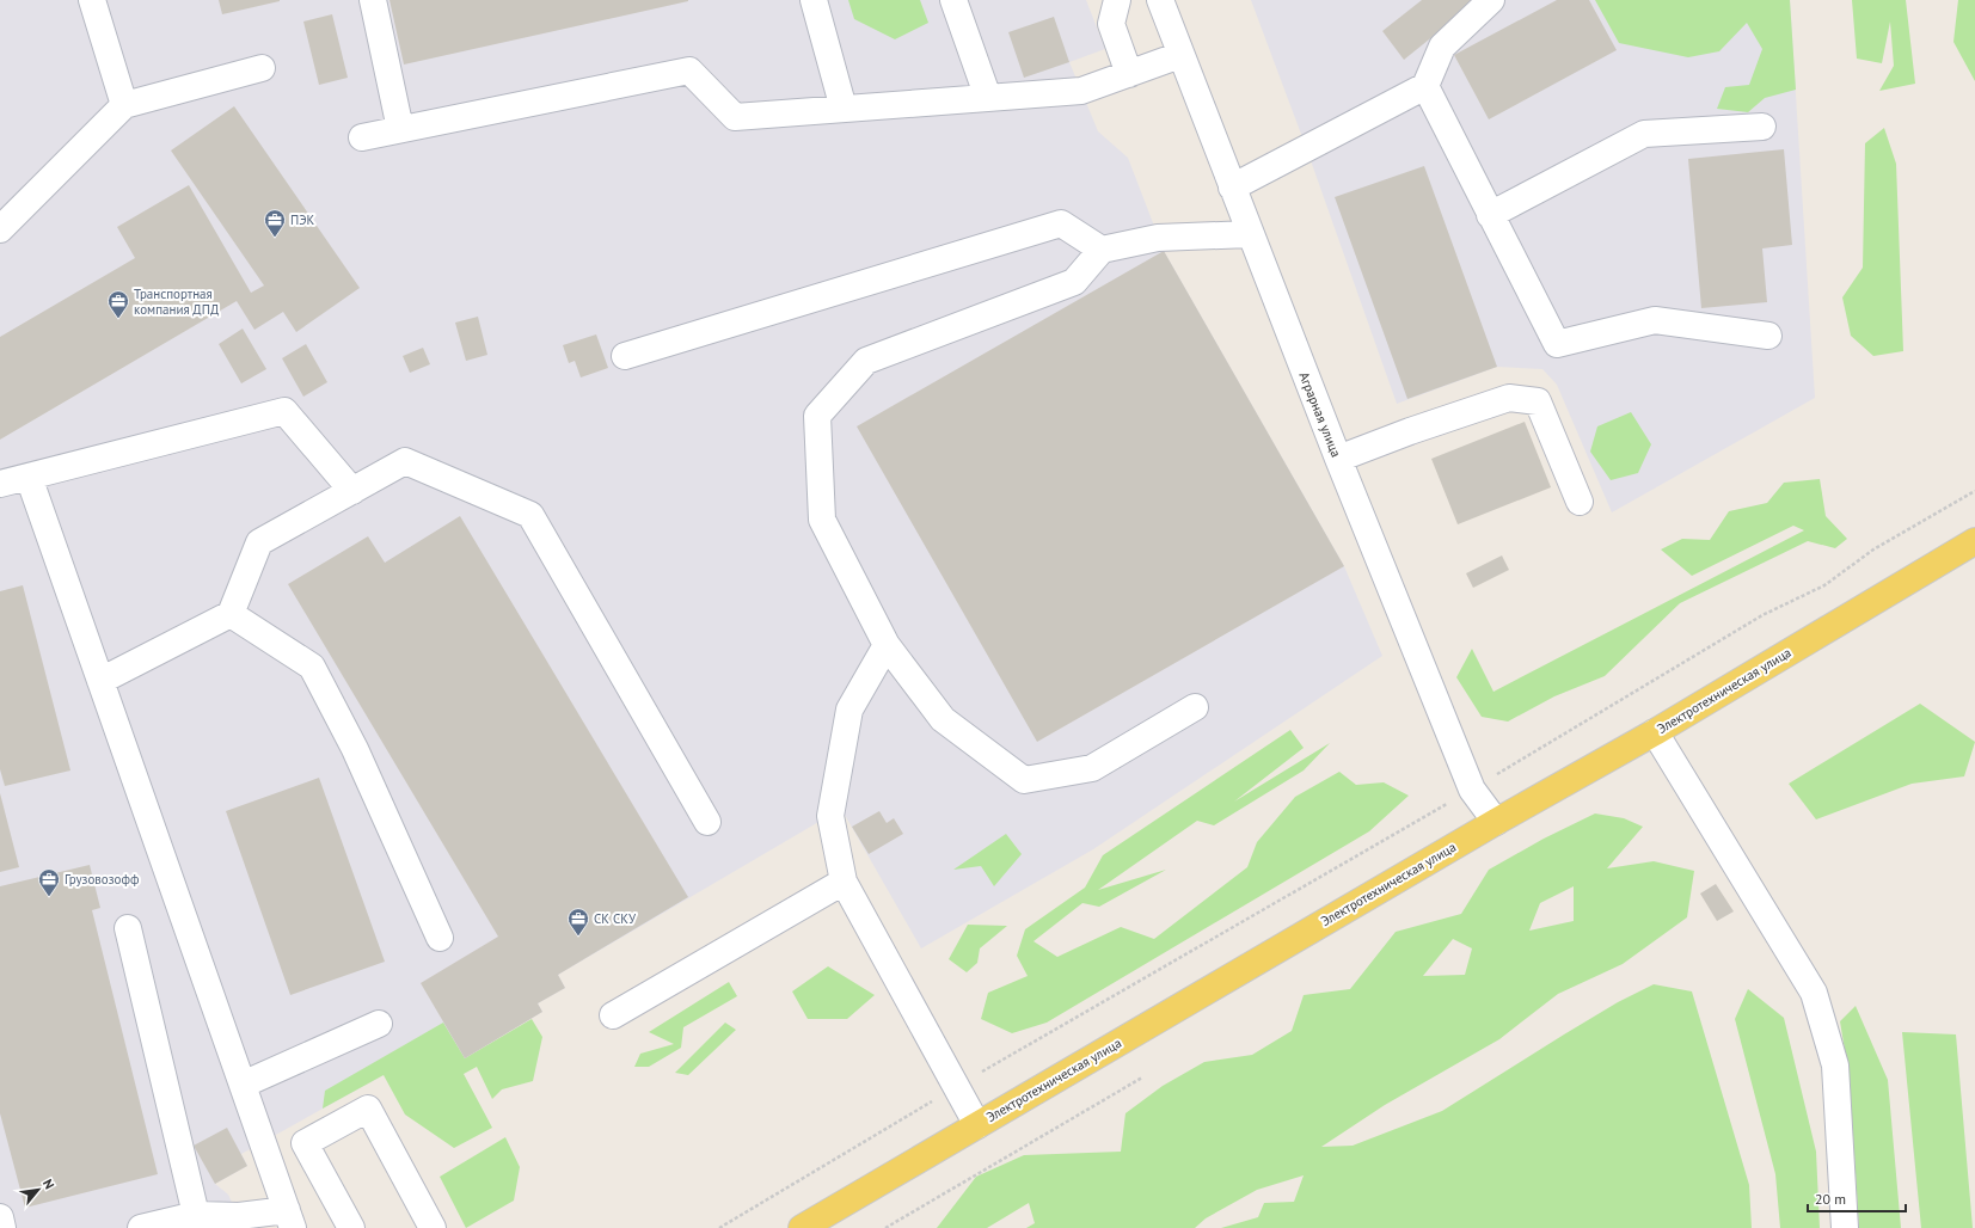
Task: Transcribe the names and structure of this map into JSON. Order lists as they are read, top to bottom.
{
  "streets": {
    "main road": ["Электротехническая улица"],
    "street": ["Аграрная улица"]
  },
  "crossings": [
    ["Аграрная улица", "Электротехническая улица"]
  ],
  "places": {
    "office": [
      "ПЭК",
      "Транспортная компания ДПД",
      "Грузовозофф",
      "СК СКУ"
    ]
  },
  "scale_bar": "20 m",
  "north": "top right"
}
